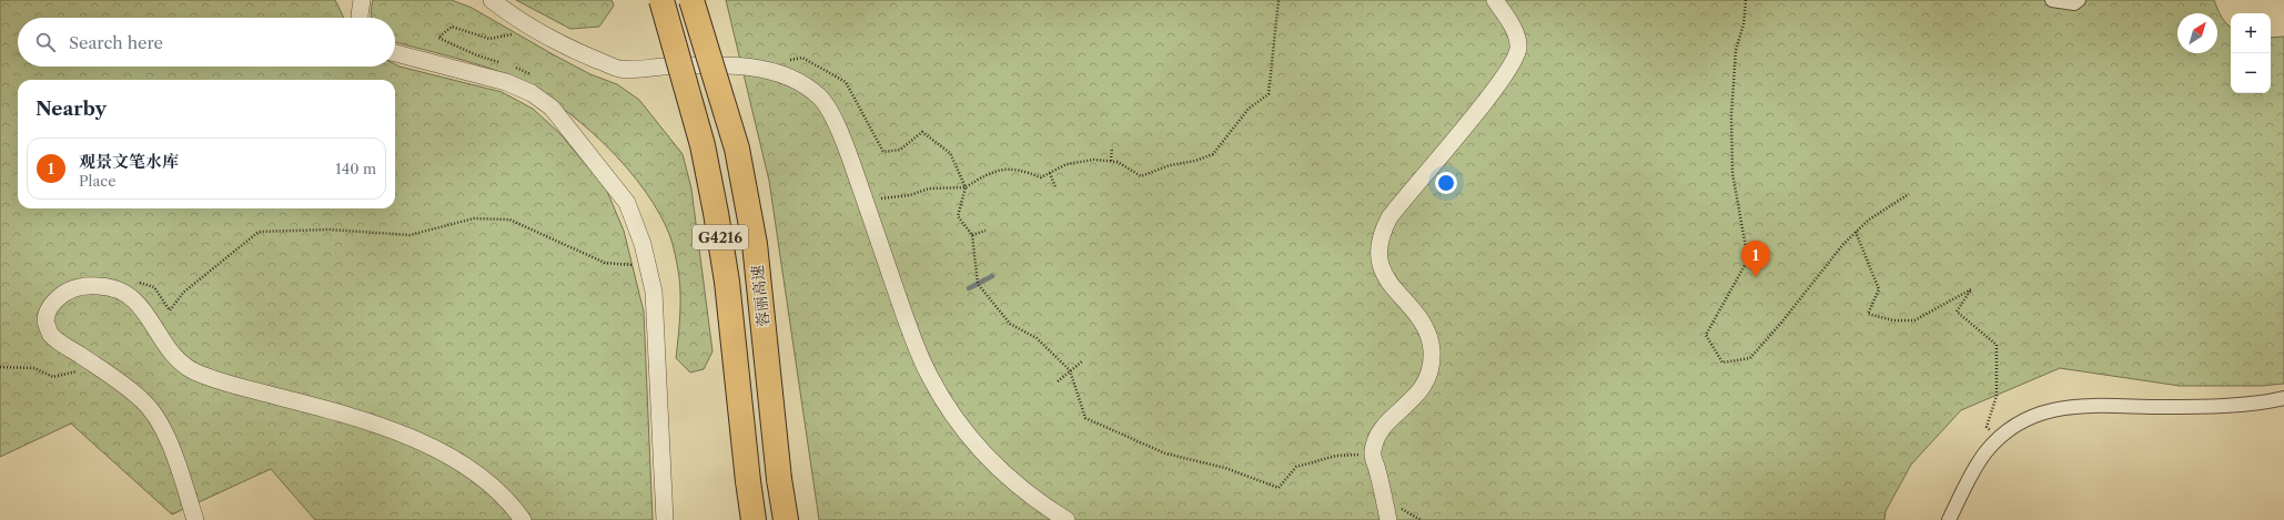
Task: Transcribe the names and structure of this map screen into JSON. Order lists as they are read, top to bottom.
{
  "streets": {
    "highway": ["G4216", "蓉丽高速"]
  },
  "north": "top right",
  "page": {
    "map_buttons": ["+", "−"],
    "search": "Search here",
    "heading": "Nearby",
    "list": [
      {
        "mark": "1",
        "name": "观景文笔水库",
        "note": "Place",
        "value": "140 m"
      }
    ],
    "pins": "1"
  }
}
